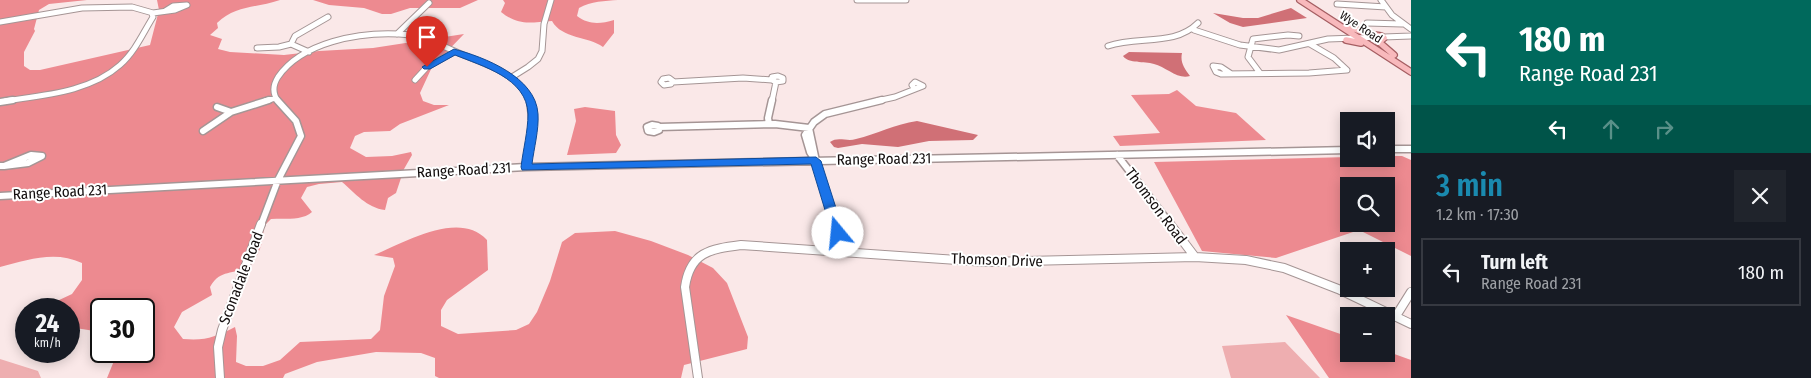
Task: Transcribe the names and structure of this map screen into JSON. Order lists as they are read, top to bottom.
{
  "streets": {
    "main road": ["Wye Road"],
    "street": [
      "Range Road 231",
      "Thomson Road",
      "Thomson Drive",
      "Sconadale Road"
    ]
  },
  "crossings": [
    ["Range Road 231", "Thomson Road"],
    ["Range Road 231", "Sconadale Road"],
    ["Thomson Road", "Thomson Drive"]
  ],
  "page": {
    "turn": ["180 m", "Range Road 231"],
    "map_buttons": ["+", "−"],
    "heading": ["3 min", "1.2 km · 17:30"],
    "list": [
      {
        "name": "Turn left",
        "note": "Range Road 231",
        "value": "180 m"
      }
    ],
    "speed": "24 km/h",
    "limit": "30"
  }
}
